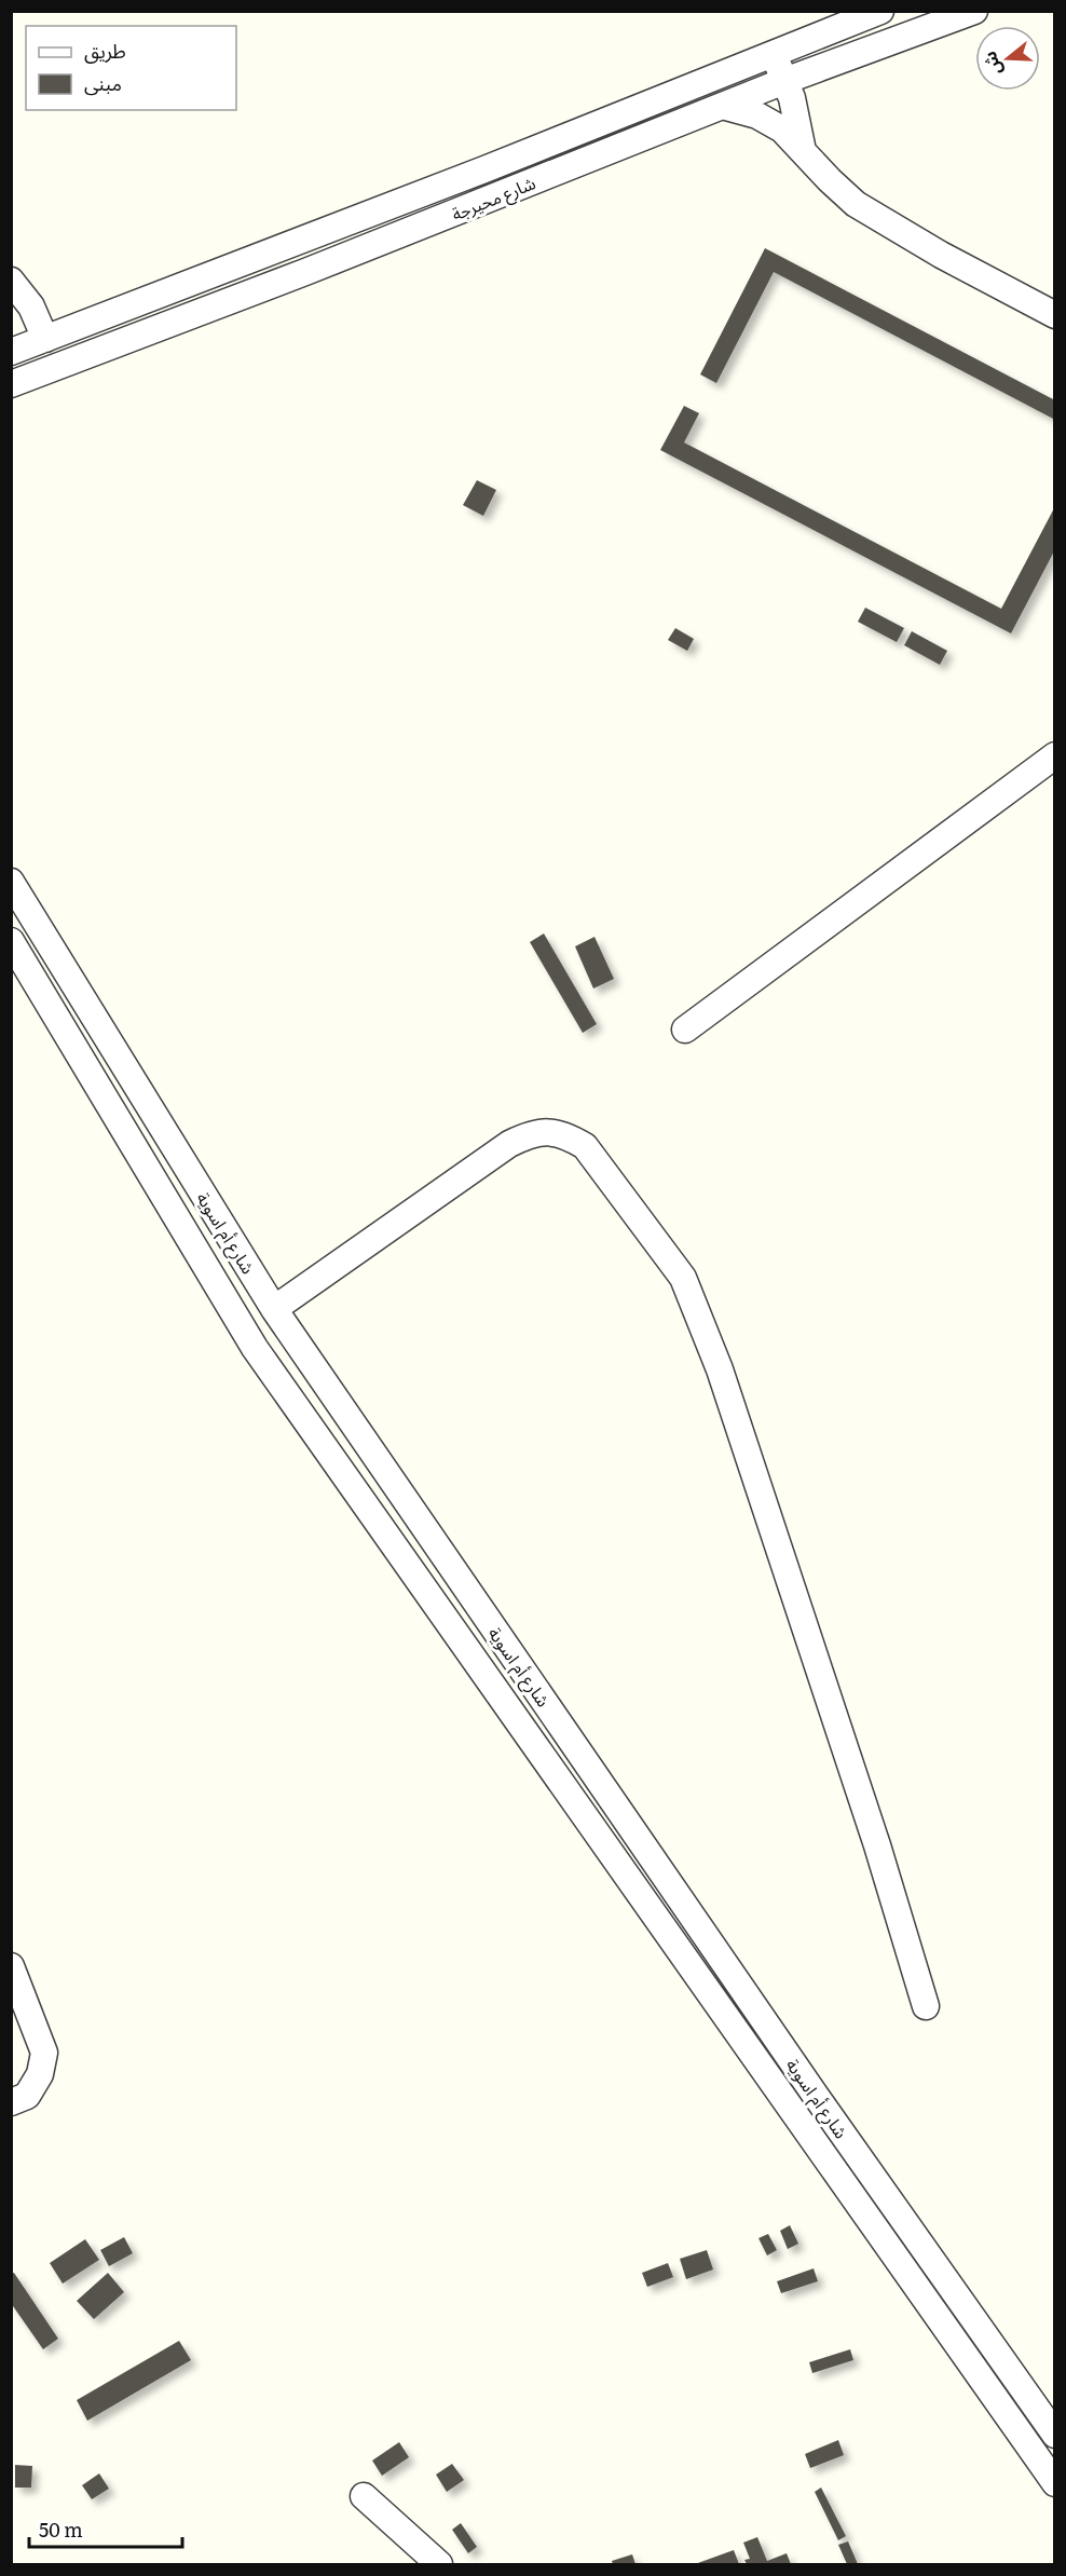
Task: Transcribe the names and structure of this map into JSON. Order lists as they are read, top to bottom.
{
  "streets": {
    "street": ["شارع محيرجة", "شارع أم اسوية"]
  },
  "legend": ["طريق", "مبنى"],
  "scale_bar": "50 m",
  "north": "left"
}
